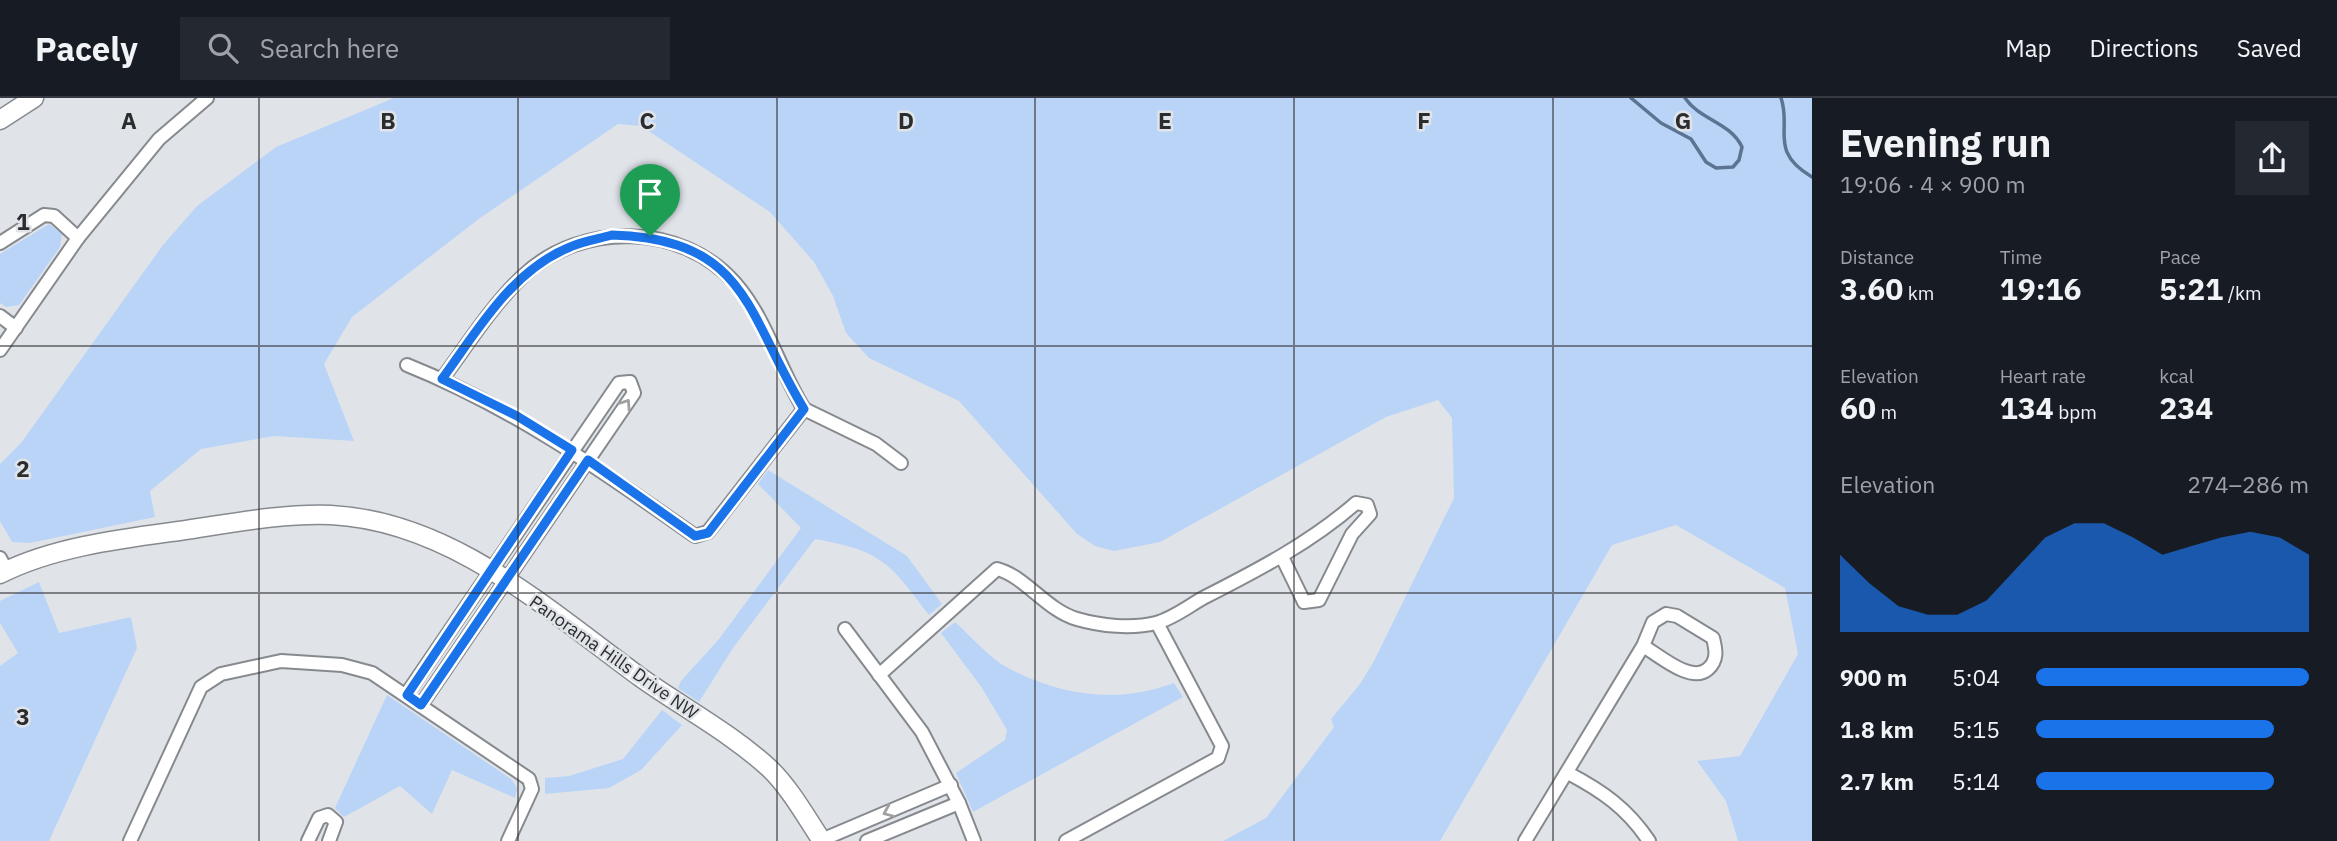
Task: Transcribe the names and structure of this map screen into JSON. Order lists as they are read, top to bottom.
{
  "streets": {
    "street": ["Panorama Hills Drive NW"]
  },
  "page": {
    "header": "Pacely",
    "search": "Search here",
    "nav": ["Map", "Directions", "Saved"],
    "heading": ["Evening run", "19:06 · 4 × 900 m"],
    "stats": [
      ["Distance", "3.60 km"],
      ["Time", "19:16"],
      ["Pace", "5:21 /km"],
      ["Elevation", "60 m"],
      ["Heart rate", "134 bpm"],
      ["kcal", "234"]
    ],
    "chart": ["Elevation", "274–286 m"],
    "list": [
      {
        "name": "900 m",
        "note": "5:04"
      },
      {
        "name": "1.8 km",
        "note": "5:15"
      },
      {
        "name": "2.7 km",
        "note": "5:14"
      }
    ]
  },
  "grid": {
    "columns": [
      "A",
      "B",
      "C",
      "D",
      "E",
      "F",
      "G"
    ],
    "rows": ["1", "2", "3"]
  }
}
